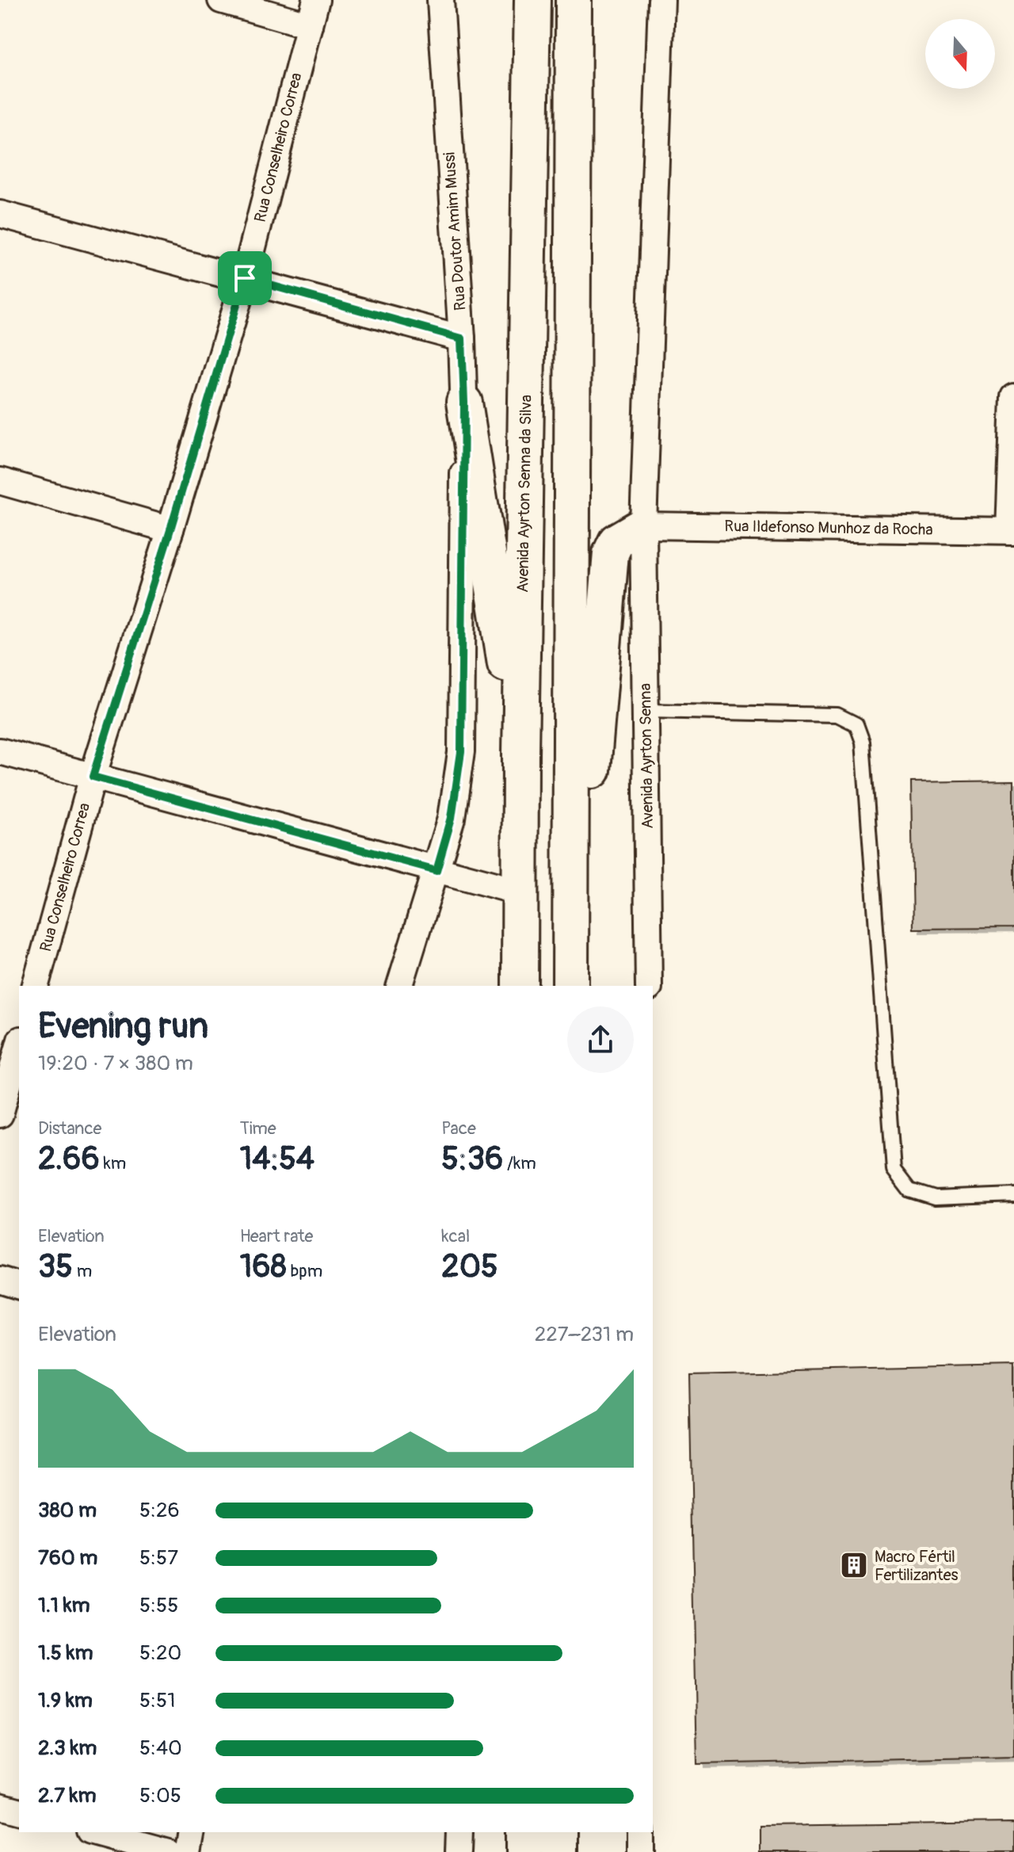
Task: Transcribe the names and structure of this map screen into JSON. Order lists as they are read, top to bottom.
{
  "streets": {
    "highway": ["Avenida Ayrton Senna da Silva"],
    "street": [
      "Rua Conselheiro Correa",
      "Rua Doutor Amim Mussi",
      "Rua Ildefonso Munhoz da Rocha",
      "Avenida Ayrton Senna"
    ]
  },
  "crossings": [
    ["Rua Ildefonso Munhoz da Rocha", "Avenida Ayrton Senna"]
  ],
  "places": {
    "building": ["Macro Fértil Fertilizantes"]
  },
  "north": "bottom",
  "page": {
    "heading": ["Evening run", "19:20 · 7 × 380 m"],
    "stats": [
      ["Distance", "2.66 km"],
      ["Time", "14:54"],
      ["Pace", "5:36 /km"],
      ["Elevation", "35 m"],
      ["Heart rate", "168 bpm"],
      ["kcal", "205"]
    ],
    "chart": ["Elevation", "227–231 m"],
    "list": [
      {
        "name": "380 m",
        "note": "5:26"
      },
      {
        "name": "760 m",
        "note": "5:57"
      },
      {
        "name": "1.1 km",
        "note": "5:55"
      },
      {
        "name": "1.5 km",
        "note": "5:20"
      },
      {
        "name": "1.9 km",
        "note": "5:51"
      },
      {
        "name": "2.3 km",
        "note": "5:40"
      },
      {
        "name": "2.7 km",
        "note": "5:05"
      }
    ]
  }
}
